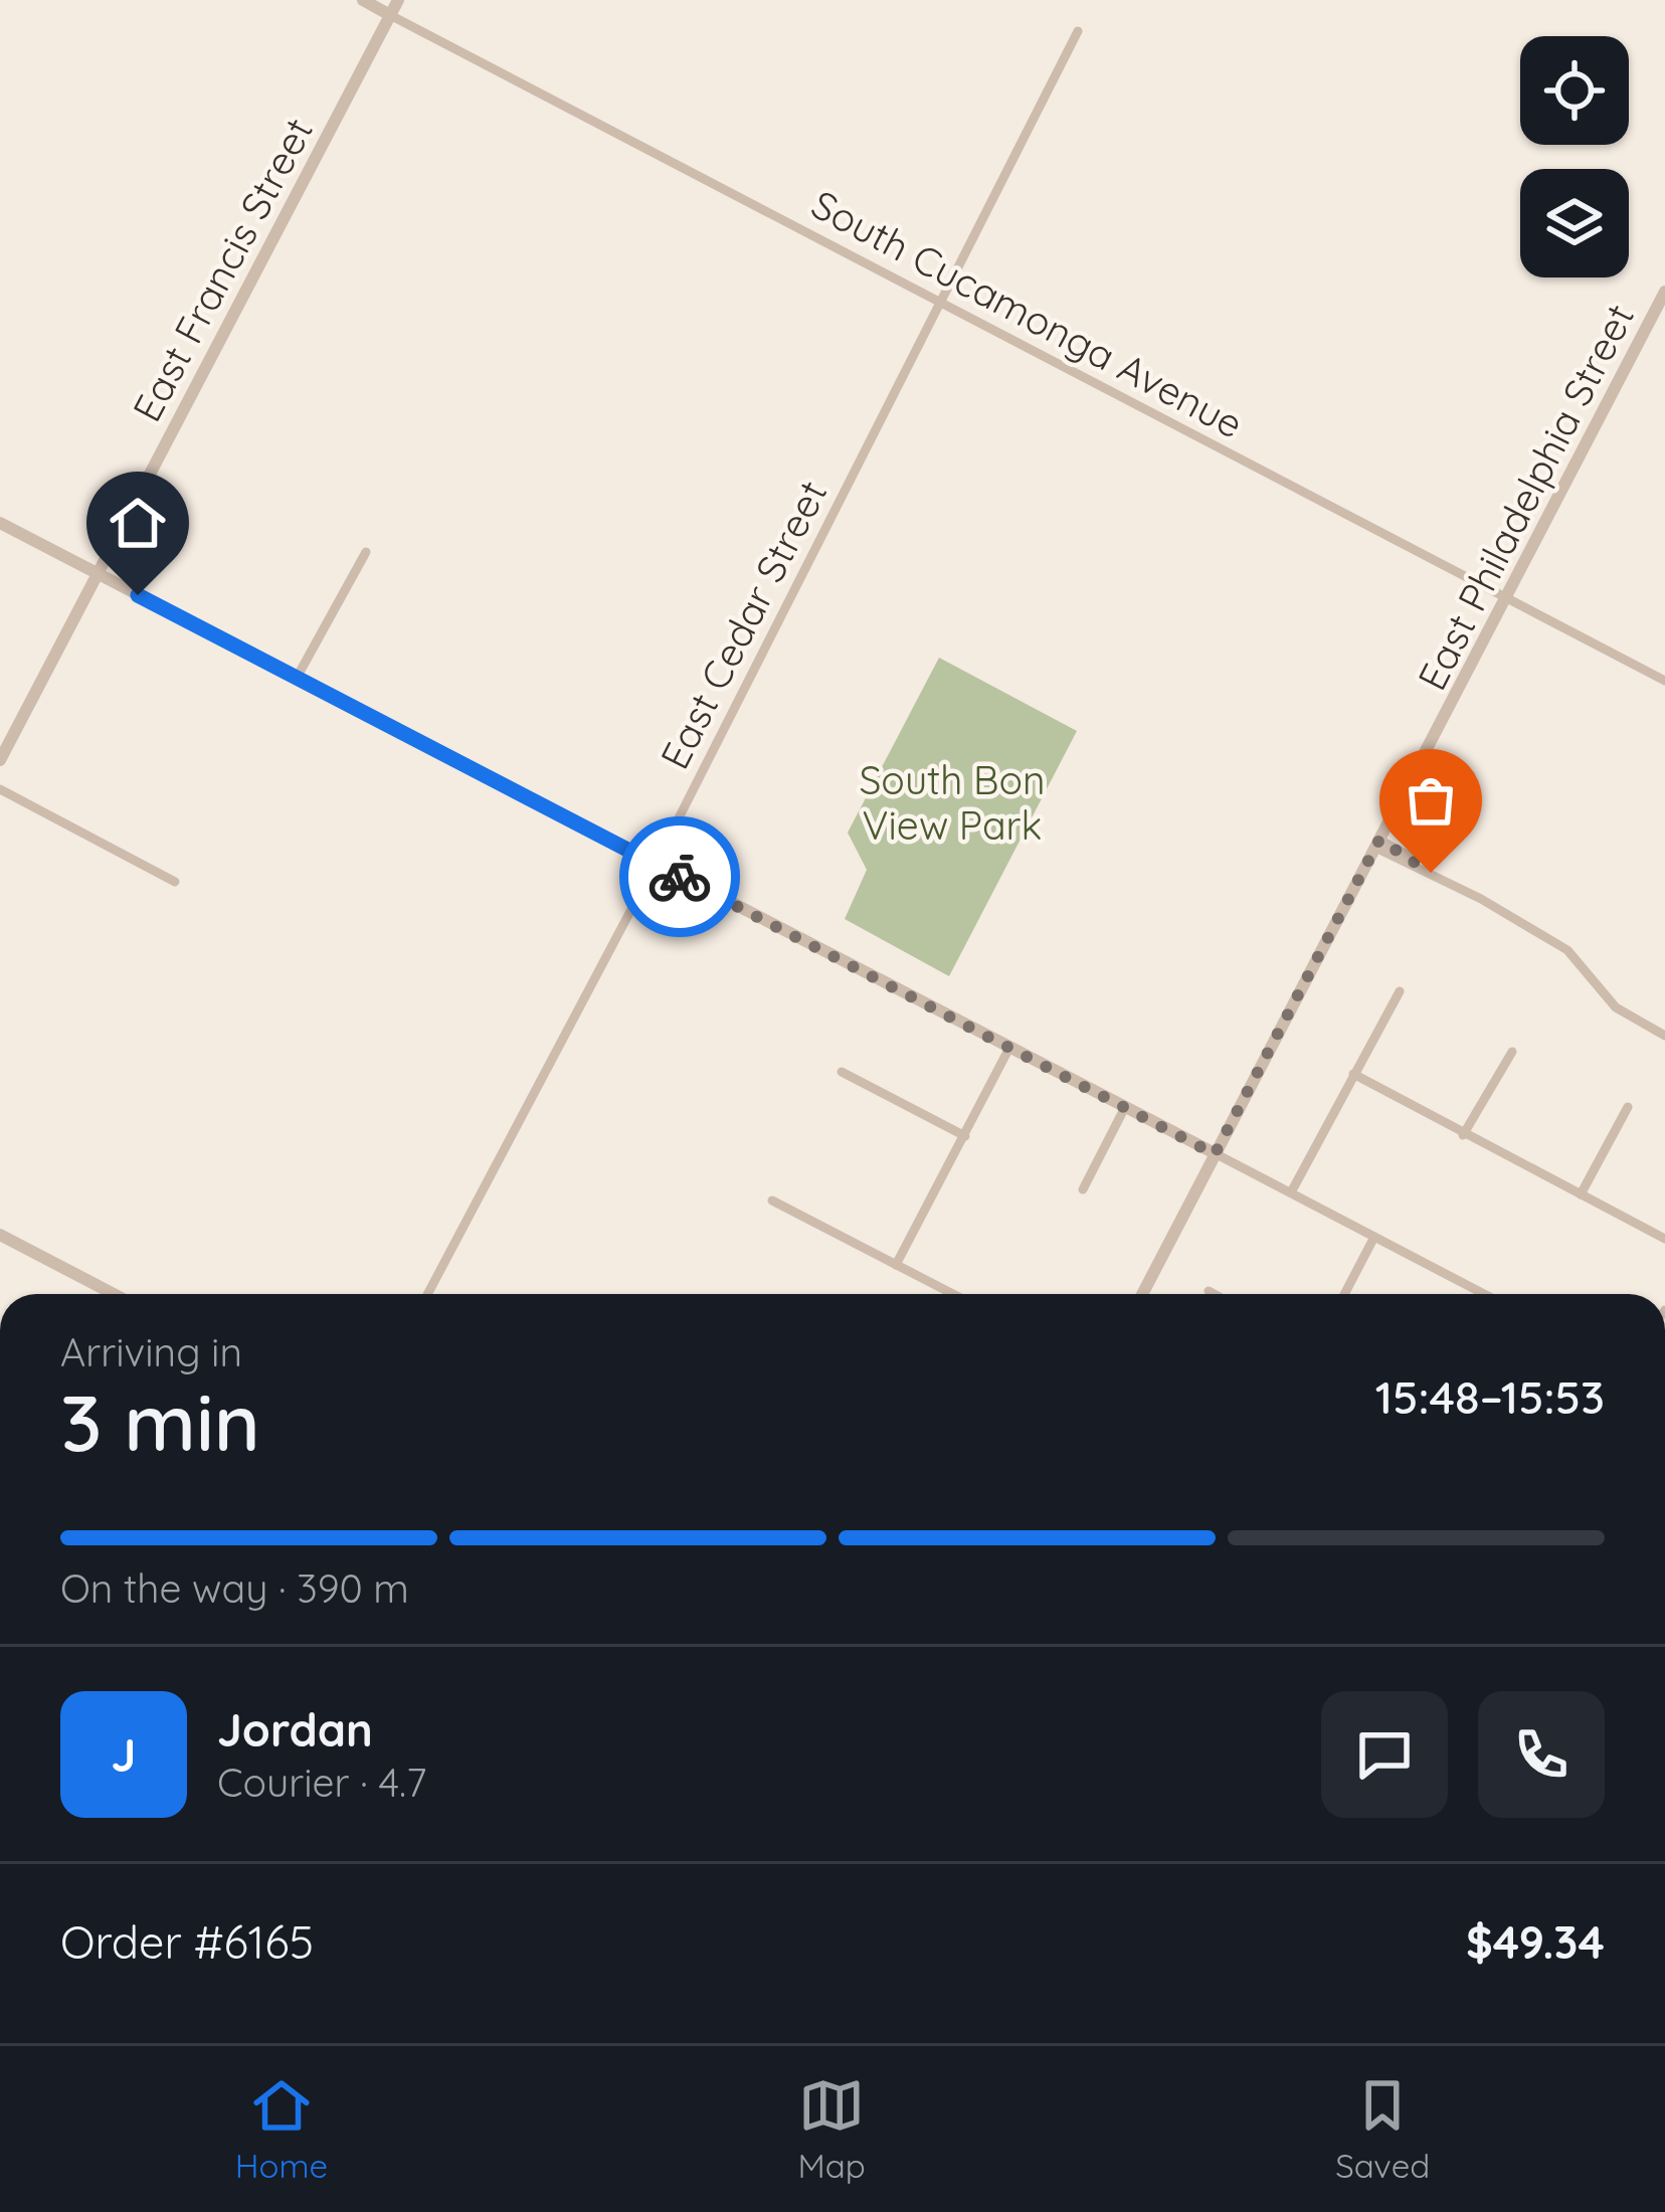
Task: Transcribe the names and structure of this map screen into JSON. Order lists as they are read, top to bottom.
{
  "streets": {
    "street": [
      "East Francis Street",
      "South Cucamonga Avenue",
      "East Philadelphia Street",
      "East Cedar Street"
    ]
  },
  "crossings": [
    ["East Francis Street", "South Cucamonga Avenue"],
    ["South Cucamonga Avenue", "East Philadelphia Street"],
    ["South Cucamonga Avenue", "East Cedar Street"]
  ],
  "parks": ["South Bon View Park"],
  "page": {
    "heading": ["3 min", "Arriving in", "15:48–15:53"],
    "panel": [
      "Jordan",
      "Courier · 4.7",
      "Order #6165",
      "$49.34"
    ],
    "bar": "On the way · 390 m",
    "round": "J",
    "tabs": ["Home", "Map", "Saved"]
  }
}
